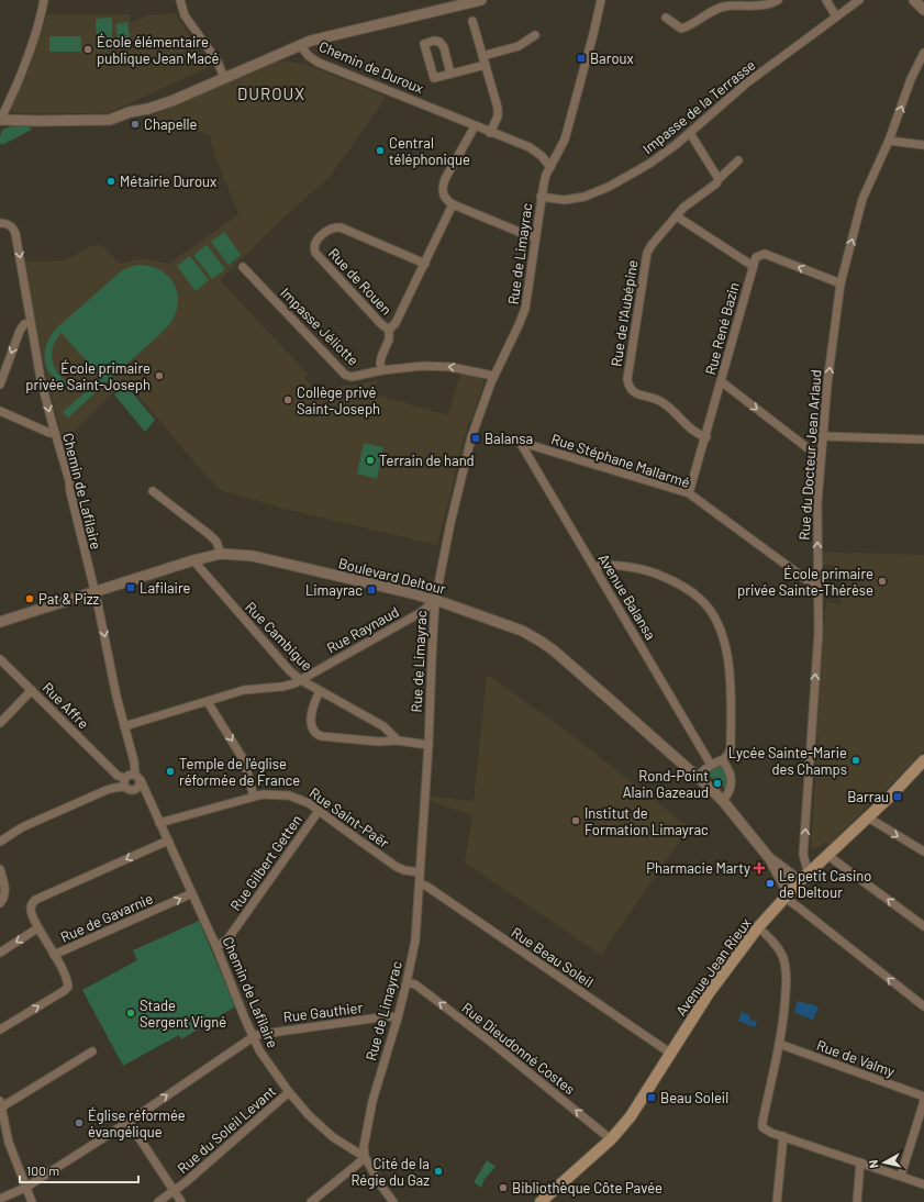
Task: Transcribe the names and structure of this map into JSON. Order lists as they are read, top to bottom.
{
  "streets": {
    "main road": ["Avenue Jean Rieux"],
    "street": [
      "Chemin de Duroux",
      "Impasse de la Terrasse",
      "Rue de Limayrac",
      "Rue de Rouen",
      "Rue de l'Aubépine",
      "Impasse Jéliotte",
      "Rue René Bazin",
      "Rue du Docteur Jean Arlaud",
      "Rue Stéphane Mallarmé",
      "Chemin de Lafilaire",
      "Boulevard Deltour",
      "Avenue Balansa",
      "Rue Raynaud",
      "Rue Cambigue",
      "Rue Affre",
      "Rue Saint-Paër",
      "Rue Gilbert Getten",
      "Rue de Gavarnie",
      "Rue Beau Soleil",
      "Rue Gauthier",
      "Rue Dieudonné Costes",
      "Rue de Valmy",
      "Rue du Soleil Levant"
    ]
  },
  "crossings": [
    ["Chemin de Duroux", "Rue de Limayrac"],
    ["Impasse de la Terrasse", "Rue de Limayrac"],
    ["Rue de Limayrac", "Impasse Jéliotte"],
    ["Rue de Limayrac", "Chemin de Lafilaire"],
    ["Rue de Limayrac", "Boulevard Deltour"],
    ["Rue de Limayrac", "Rue Raynaud"],
    ["Rue de Limayrac", "Rue Saint-Paër"],
    ["Rue de Limayrac", "Rue Beau Soleil"],
    ["Rue de Limayrac", "Rue Gauthier"],
    ["Rue de Limayrac", "Rue Dieudonné Costes"],
    ["Rue de Rouen", "Impasse Jéliotte"],
    ["Rue de l'Aubépine", "Rue René Bazin"],
    ["Rue René Bazin", "Rue Stéphane Mallarmé"],
    ["Rue du Docteur Jean Arlaud", "Rue Stéphane Mallarmé"],
    ["Rue du Docteur Jean Arlaud", "Boulevard Deltour"],
    ["Rue du Docteur Jean Arlaud", "Avenue Jean Rieux"],
    ["Rue Stéphane Mallarmé", "Avenue Balansa"],
    ["Chemin de Lafilaire", "Boulevard Deltour"],
    ["Chemin de Lafilaire", "Rue Raynaud"],
    ["Chemin de Lafilaire", "Rue Affre"],
    ["Chemin de Lafilaire", "Rue Saint-Paër"],
    ["Chemin de Lafilaire", "Rue Gilbert Getten"],
    ["Chemin de Lafilaire", "Rue de Gavarnie"],
    ["Chemin de Lafilaire", "Rue Gauthier"],
    ["Chemin de Lafilaire", "Rue du Soleil Levant"],
    ["Boulevard Deltour", "Rue Raynaud"],
    ["Boulevard Deltour", "Rue Cambigue"],
    ["Boulevard Deltour", "Avenue Jean Rieux"],
    ["Rue Raynaud", "Rue Cambigue"],
    ["Rue Saint-Paër", "Rue Gilbert Getten"],
    ["Rue Beau Soleil", "Avenue Jean Rieux"],
    ["Avenue Jean Rieux", "Rue Dieudonné Costes"]
  ],
  "one_way": ["Impasse Jéliotte", "Rue du Docteur Jean Arlaud", "Rue Dieudonné Costes"],
  "districts": ["DUROUX"],
  "places": {
    "other": [
      "École élémentaire publique Jean Macé",
      "Chapelle",
      "Central téléphonique",
      "Métairie Duroux",
      "École primaire privée Saint-Joseph",
      "Collège privé Saint-Joseph",
      "Terrain de hand",
      "École primaire privée Sainte-Thérèse",
      "Pat & Pizz",
      "Lycée Sainte-Marie des Champs",
      "Temple de l'église réformée de France",
      "Rond-Point Alain Gazeaud",
      "Institut de Formation Limayrac",
      "Le petit Casino de Deltour",
      "Stade Sergent Vigné",
      "Église réformée évangélique",
      "Cité de la Régie du Gaz",
      "Bibliothèque Côte Pavée"
    ],
    "transit": [
      "Baroux",
      "Balansa",
      "Lafilaire",
      "Limayrac",
      "Barrau",
      "Beau Soleil"
    ],
    "health": ["Pharmacie Marty"]
  },
  "scale_bar": "100 m",
  "north": "left"
}
